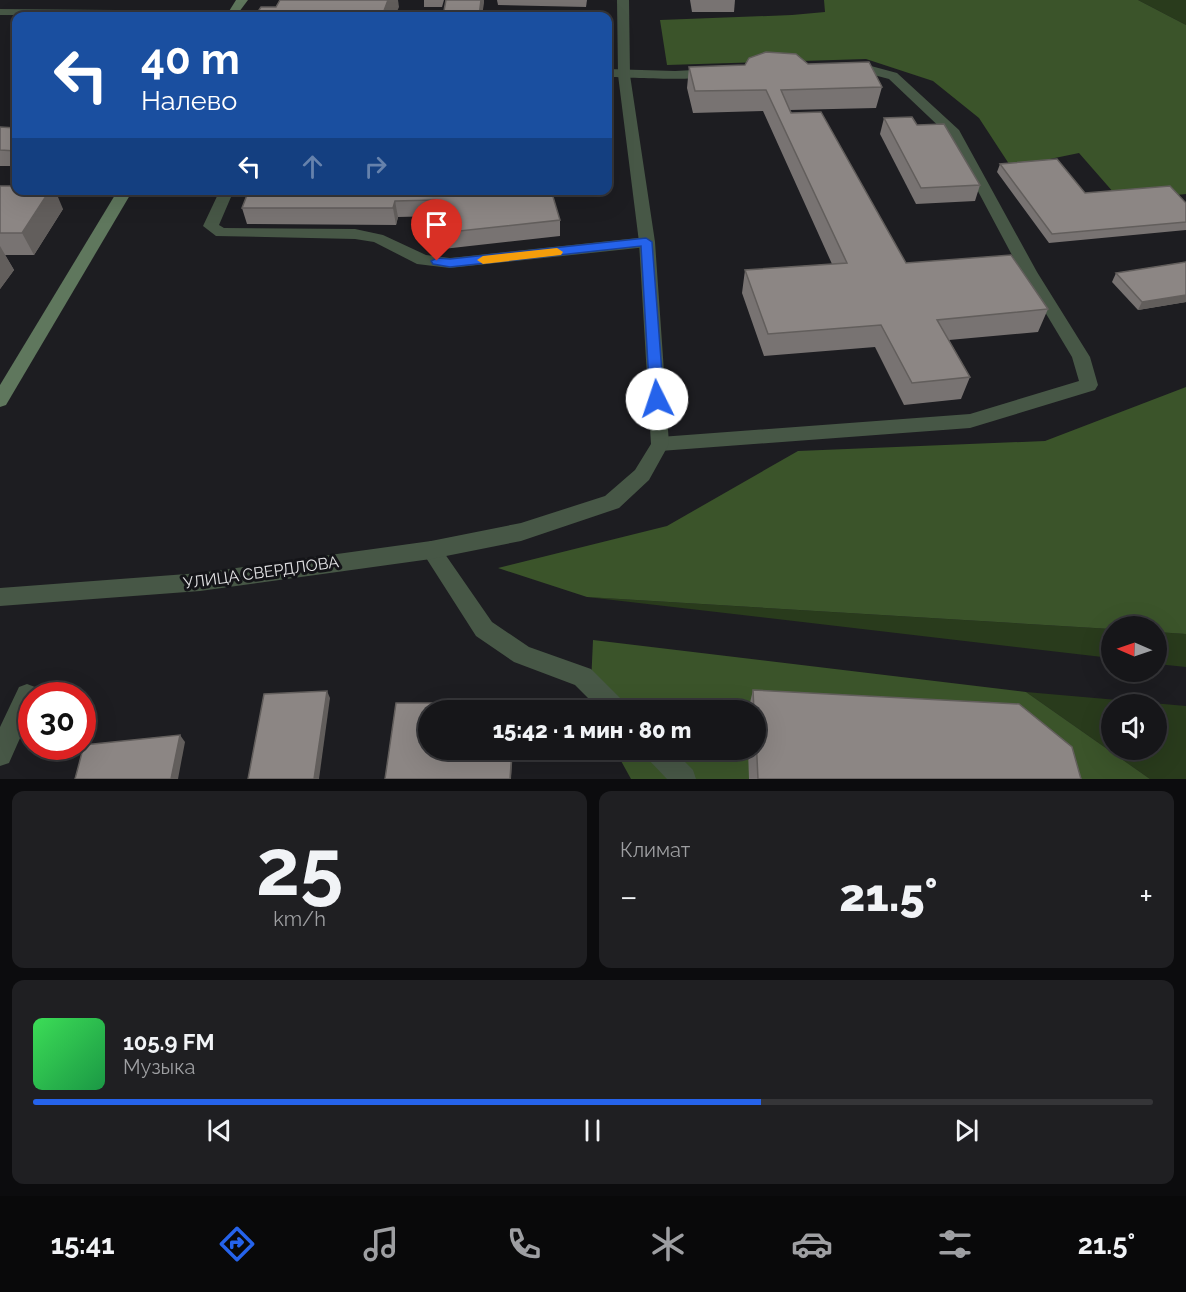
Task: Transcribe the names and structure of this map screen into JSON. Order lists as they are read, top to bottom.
{
  "streets": {
    "street": ["УЛИЦА СВЕРДЛОВА"]
  },
  "north": "left",
  "page": {
    "turn": ["40 m", "Налево"],
    "limit": "30",
    "trip": "15:42 · 1 мин · 80 m",
    "tile": [
      ["25", "km/h"],
      "Климат"
    ],
    "heat": ["−", "21.5°", "+"],
    "song": ["105.9 FM", "Музыка"],
    "tabs": ["15:41", "21.5°"]
  }
}
